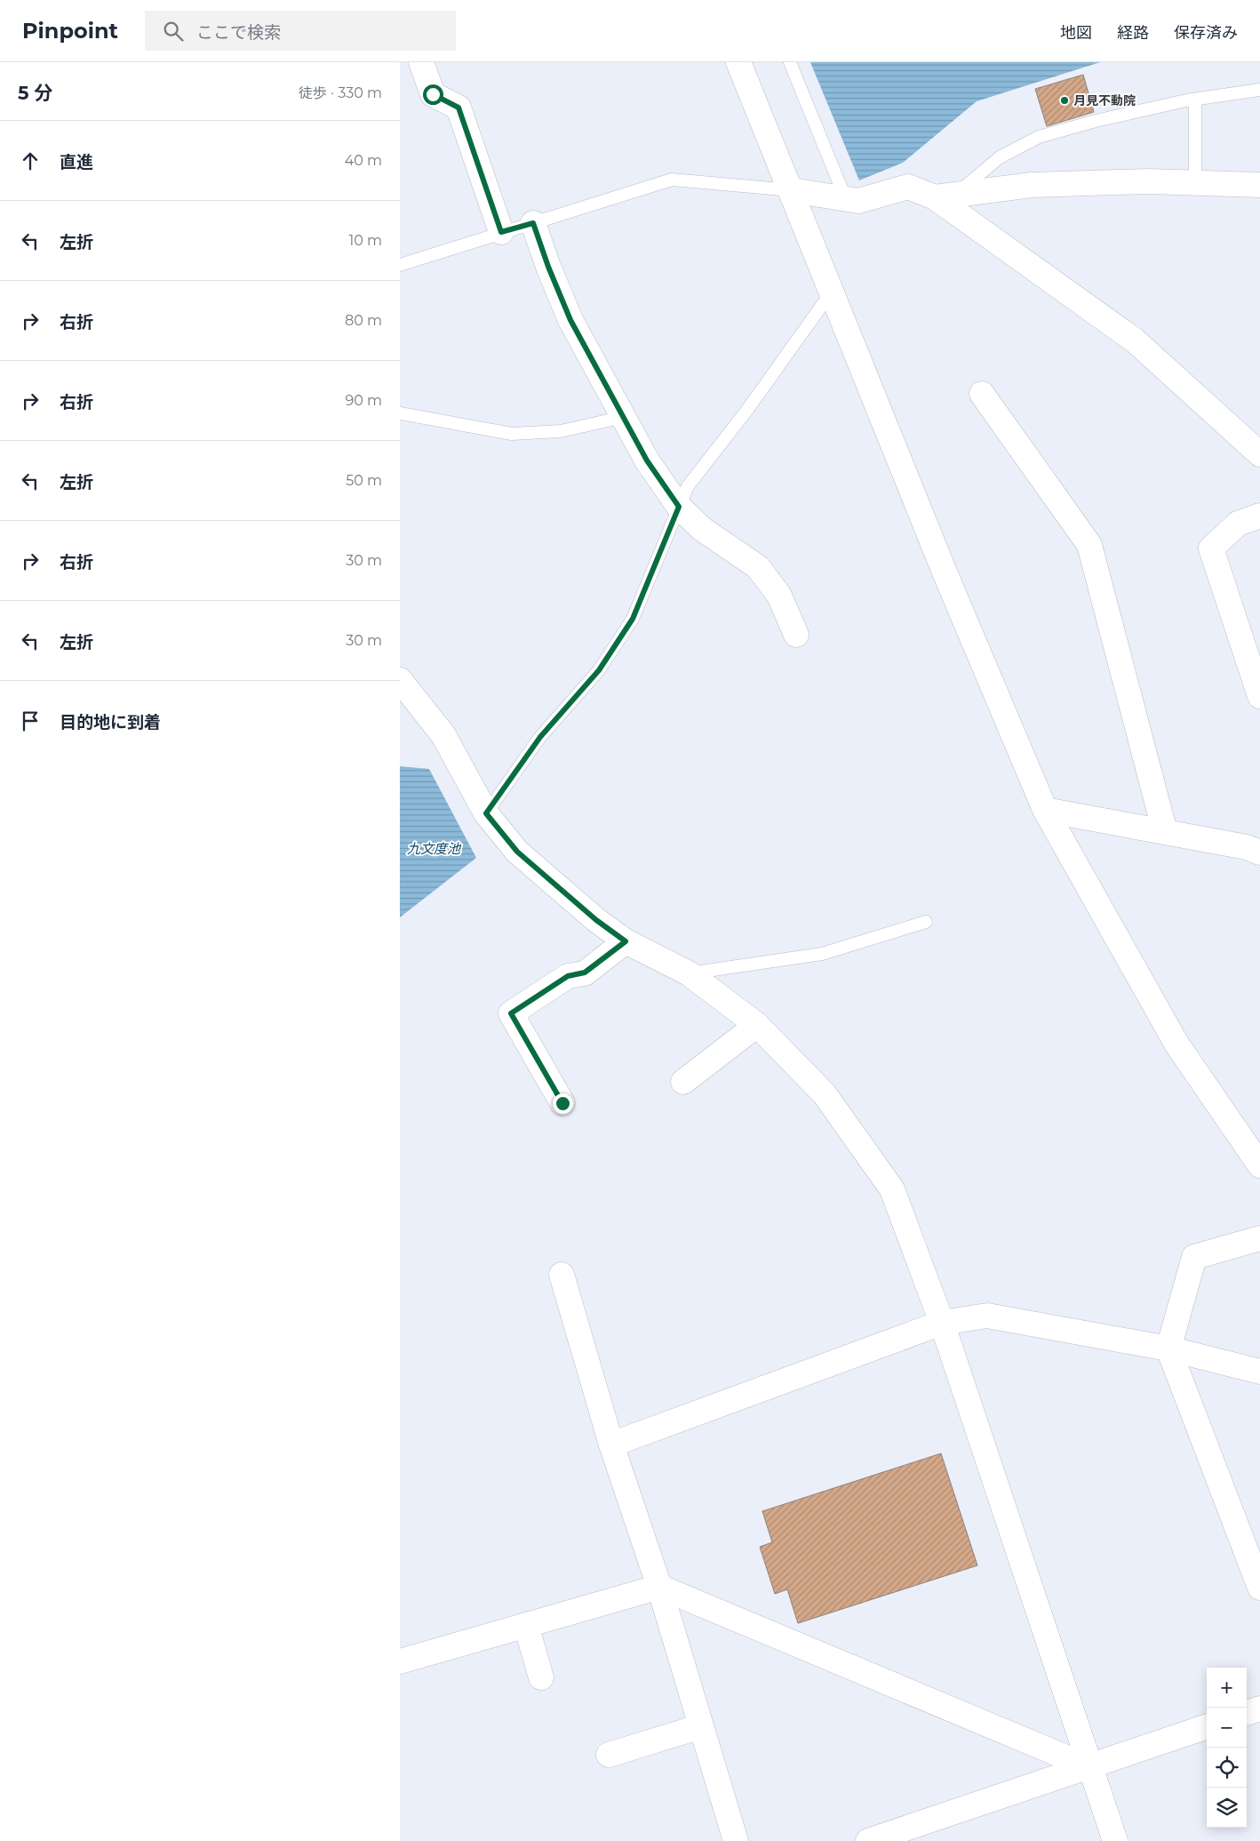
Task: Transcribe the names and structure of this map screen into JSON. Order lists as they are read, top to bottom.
{
  "water": ["九文度池"],
  "places": ["月見不動院"],
  "page": {
    "header": "Pinpoint",
    "search": "ここで検索",
    "nav": ["地図", "経路", "保存済み"],
    "heading": ["5 分", "徒歩 · 330 m"],
    "list": [
      ["直進", "40 m"],
      ["左折", "10 m"],
      ["右折", "80 m"],
      ["右折", "90 m"],
      ["左折", "50 m"],
      ["右折", "30 m"],
      ["左折", "30 m"],
      "目的地に到着"
    ],
    "map_buttons": ["+", "−"]
  }
}
